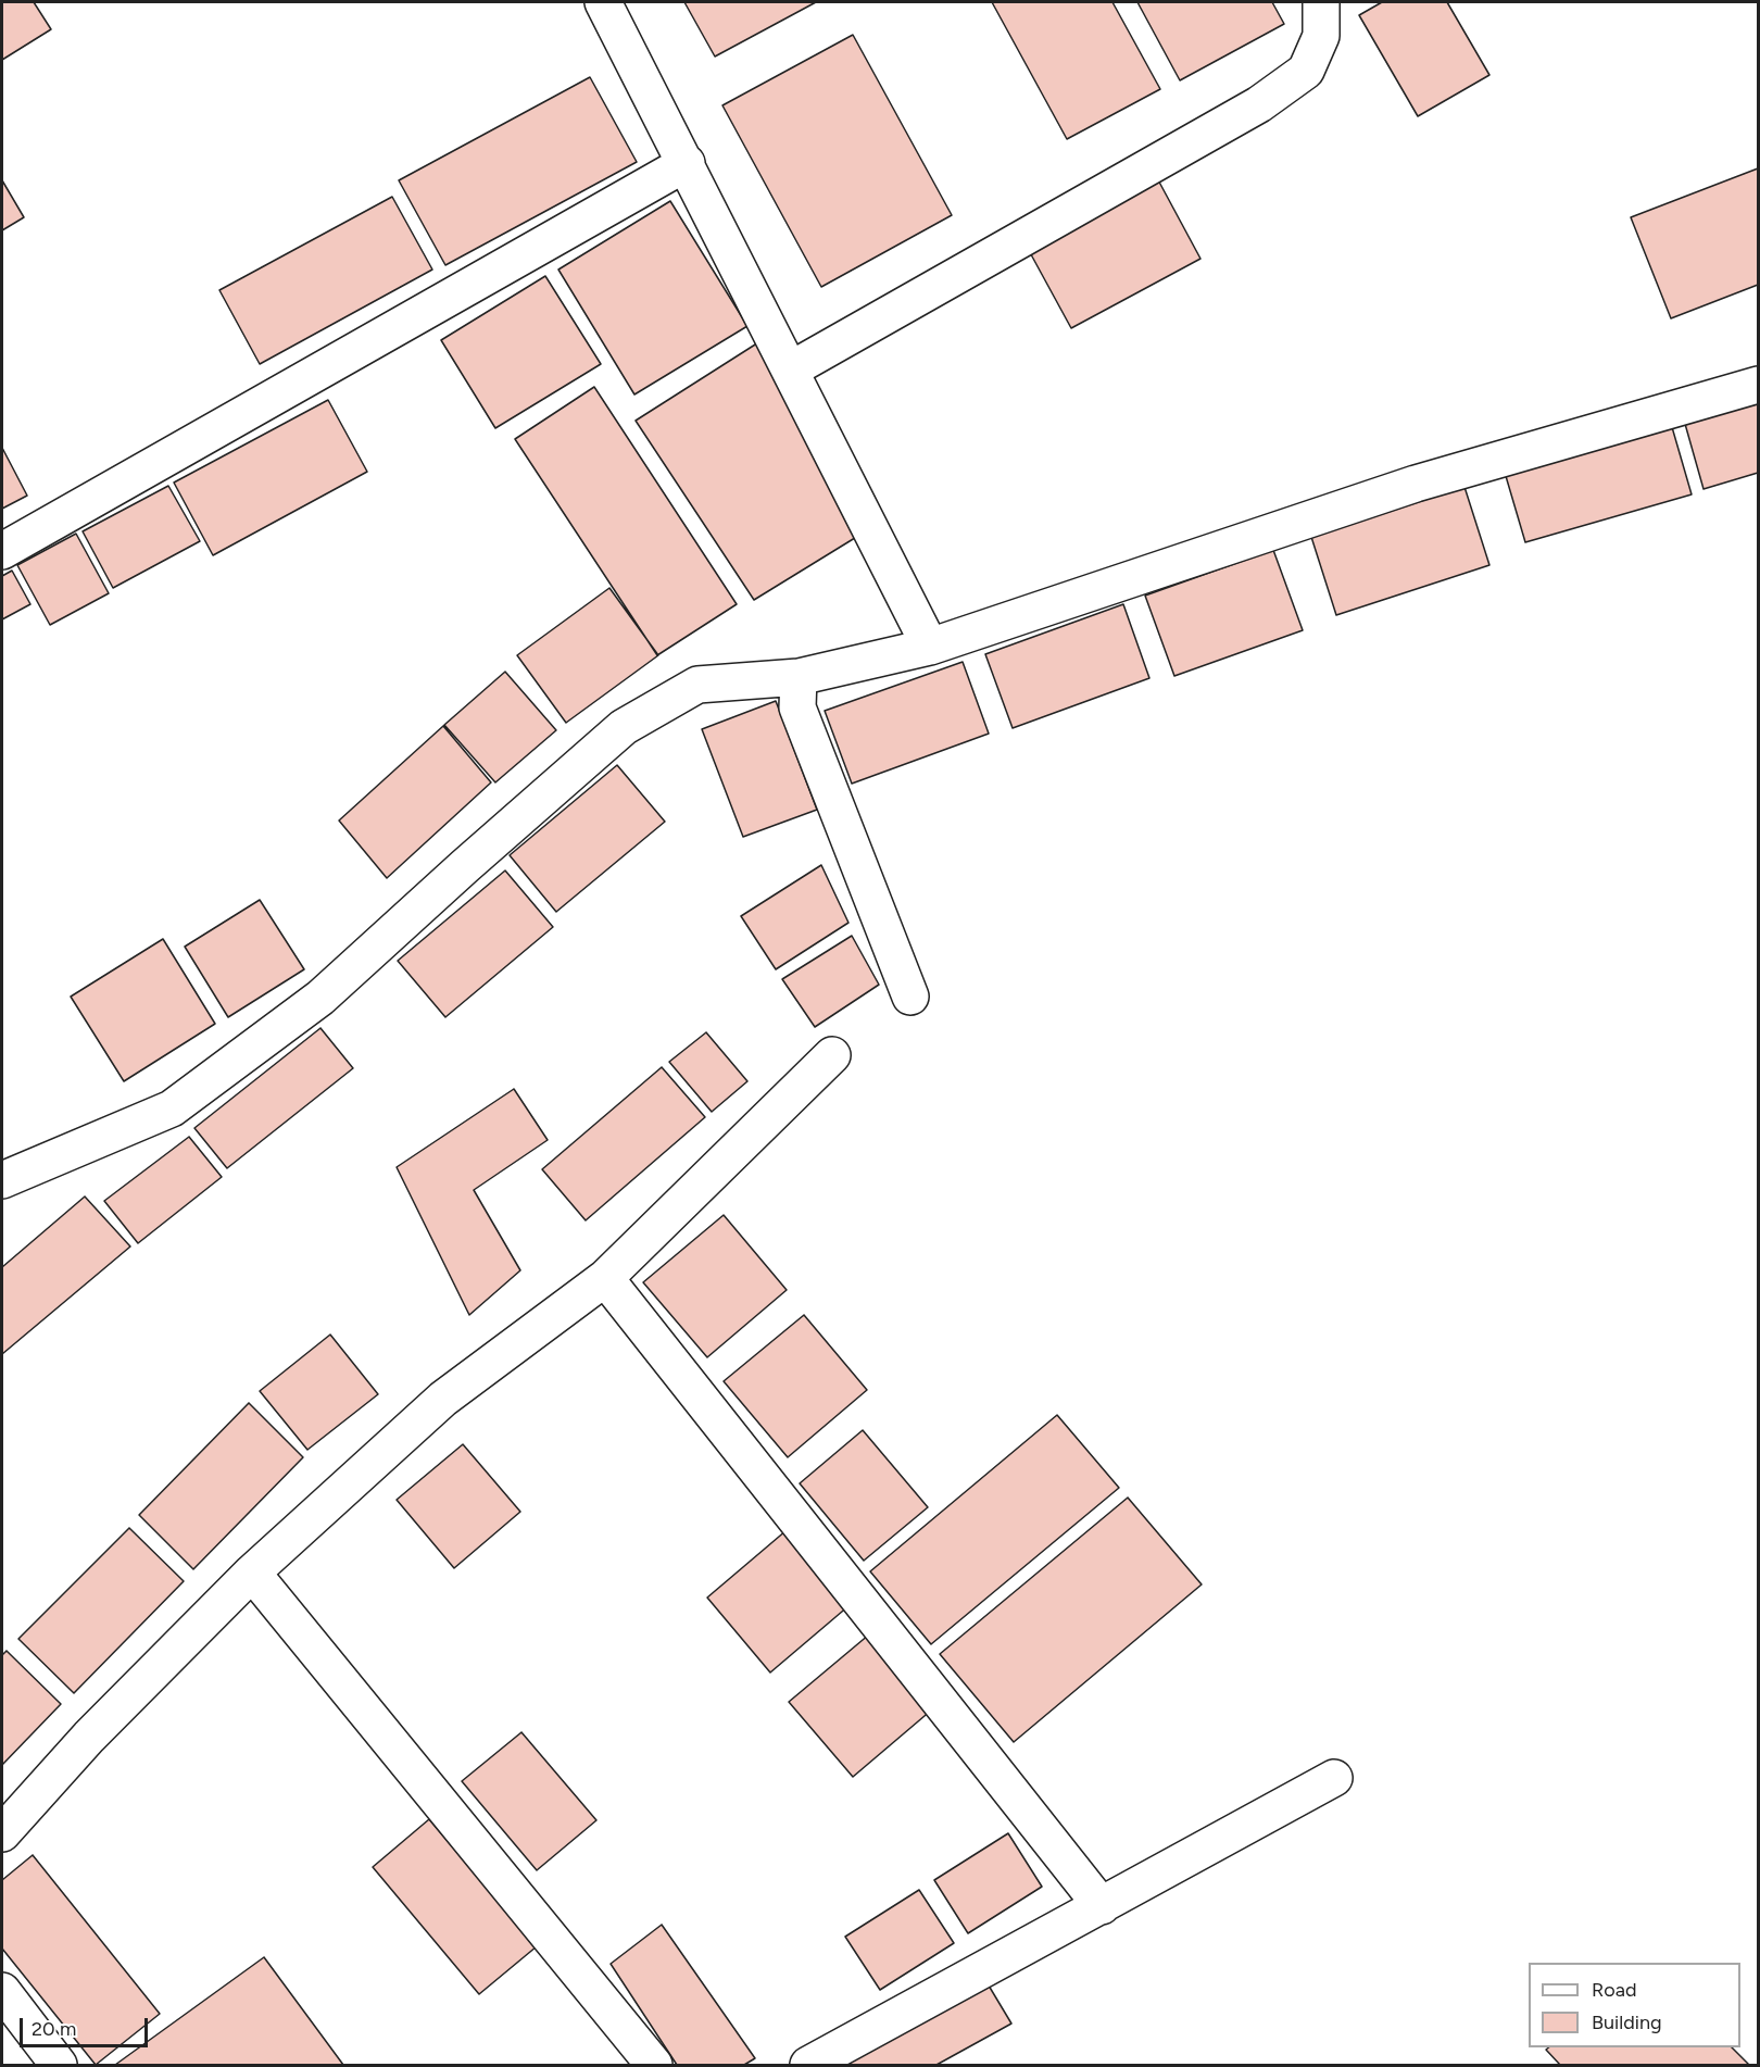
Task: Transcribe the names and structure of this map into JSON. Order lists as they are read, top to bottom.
{
  "legend": ["Road", "Building"],
  "scale_bar": "20 m"
}
